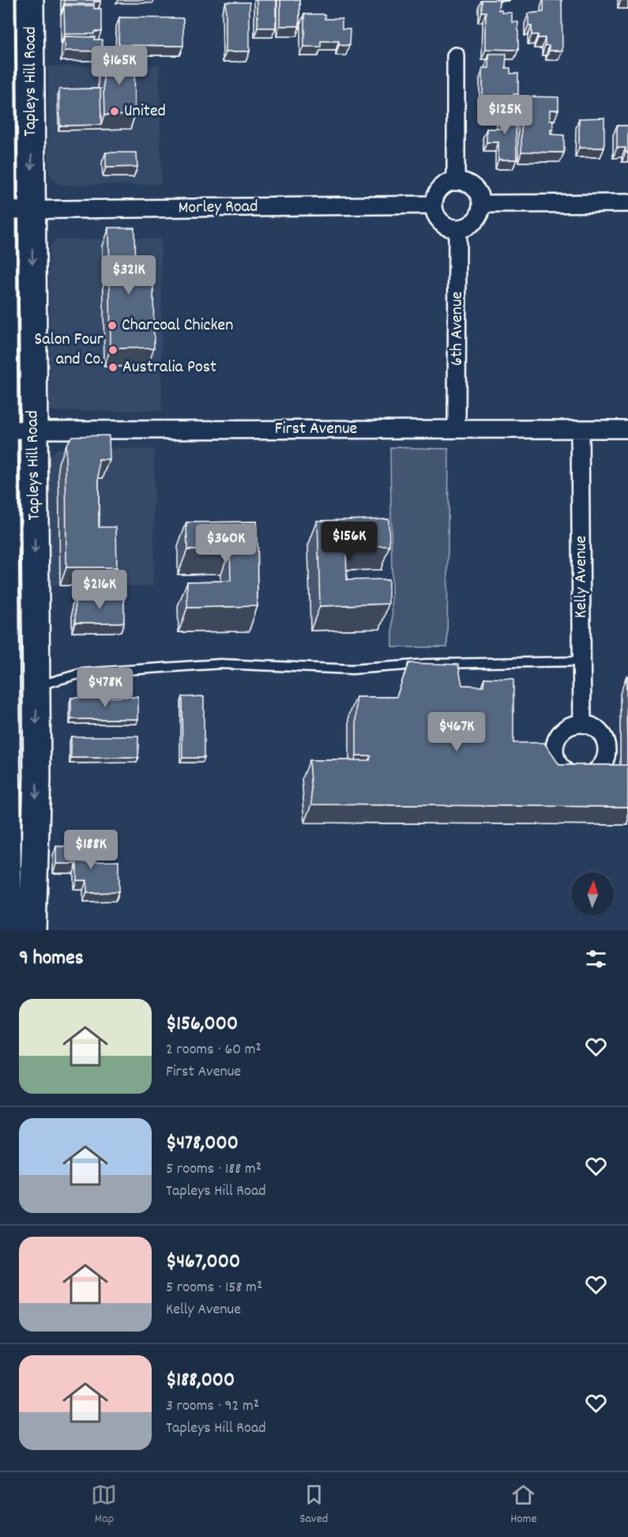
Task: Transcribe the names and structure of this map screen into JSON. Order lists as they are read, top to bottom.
{
  "streets": {
    "main road": ["Tapleys Hill Road"],
    "street": [
      "Morley Road",
      "6th Avenue",
      "First Avenue",
      "Kelly Avenue"
    ]
  },
  "crossings": [
    ["Tapleys Hill Road", "Morley Road"],
    ["Tapleys Hill Road", "First Avenue"],
    ["Morley Road", "6th Avenue"],
    ["6th Avenue", "First Avenue"],
    ["First Avenue", "Kelly Avenue"]
  ],
  "places": [
    "United",
    "Charcoal Chicken",
    "Salon Four and Co.",
    "Australia Post"
  ],
  "north": "top",
  "page": {
    "price": [
      "$165K",
      "$125K",
      "$321K",
      "$156K",
      "$360K",
      "$216K",
      "$478K",
      "$467K",
      "$188K"
    ],
    "heading": "9 homes",
    "list": [
      {
        "name": "$156,000",
        "note": "2 rooms · 60 m² · First Avenue"
      },
      {
        "name": "$478,000",
        "note": "5 rooms · 188 m² · Tapleys Hill Road"
      },
      {
        "name": "$467,000",
        "note": "5 rooms · 158 m² · Kelly Avenue"
      },
      {
        "name": "$188,000",
        "note": "3 rooms · 92 m² · Tapleys Hill Road"
      }
    ],
    "tabs": ["Map", "Saved", "Home"]
  }
}
